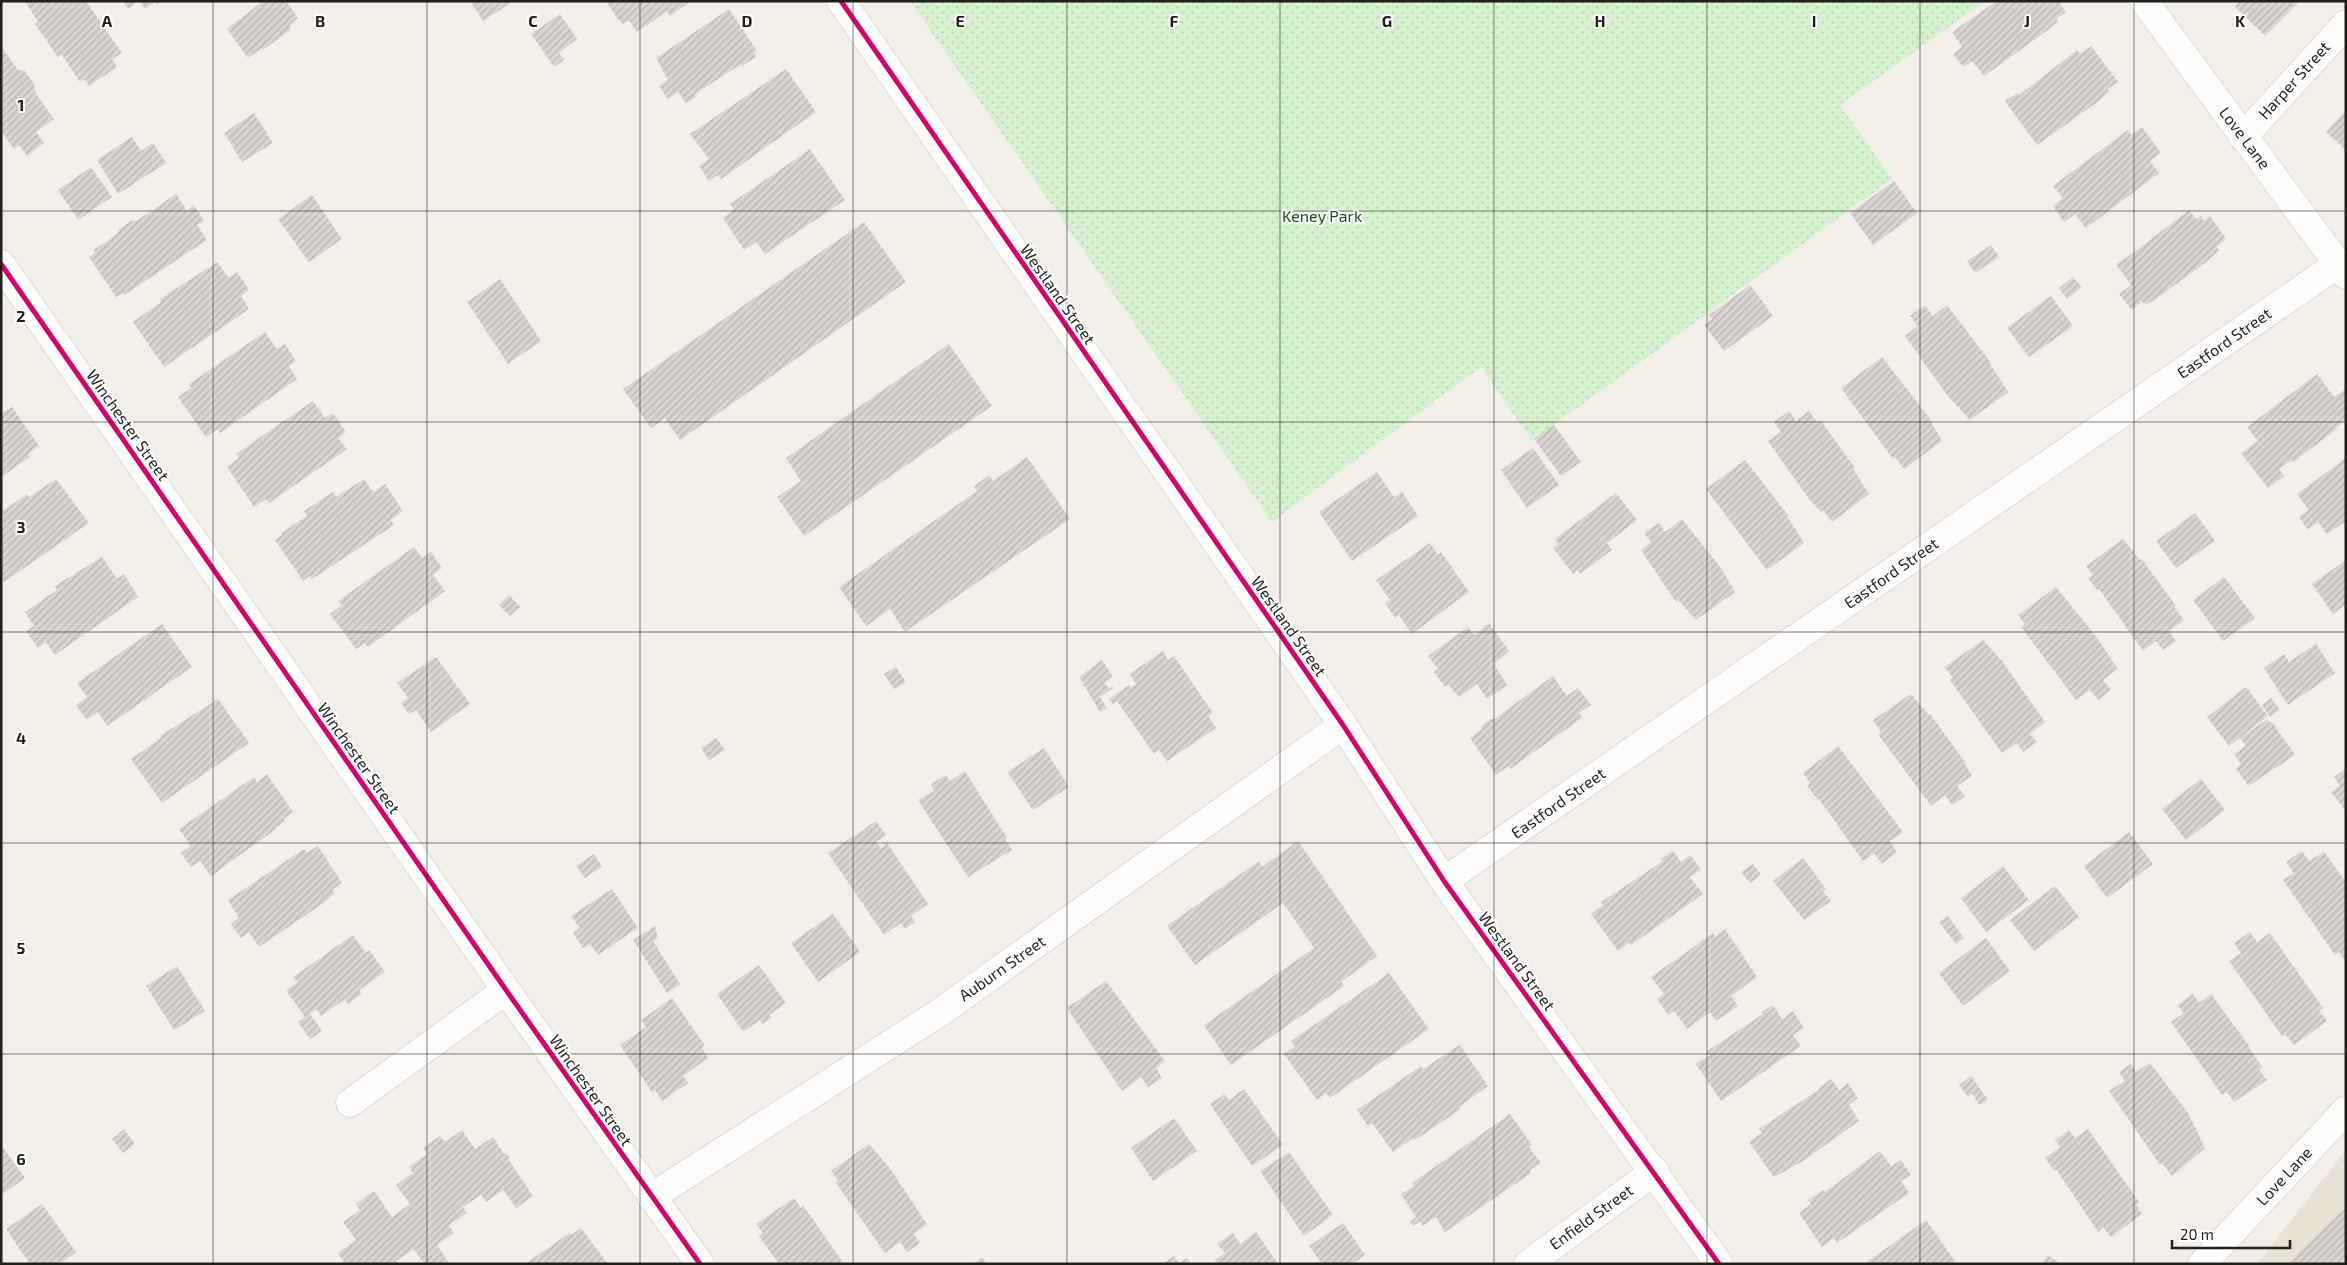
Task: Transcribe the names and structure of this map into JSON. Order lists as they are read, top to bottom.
{
  "streets": {
    "street": [
      "Harper Street",
      "Love Lane",
      "Westland Street",
      "Eastford Street",
      "Winchester Street",
      "Auburn Street",
      "Enfield Street"
    ]
  },
  "crossings": [
    ["Harper Street", "Love Lane"],
    ["Love Lane", "Eastford Street"],
    ["Westland Street", "Eastford Street"],
    ["Westland Street", "Auburn Street"],
    ["Westland Street", "Enfield Street"],
    ["Winchester Street", "Auburn Street"]
  ],
  "parks": ["Keney Park"],
  "scale_bar": "20 m",
  "grid": {
    "columns": [
      "A",
      "B",
      "C",
      "D",
      "E",
      "F",
      "G",
      "H",
      "I",
      "J",
      "K"
    ],
    "rows": [
      "1",
      "2",
      "3",
      "4",
      "5",
      "6"
    ]
  }
}
